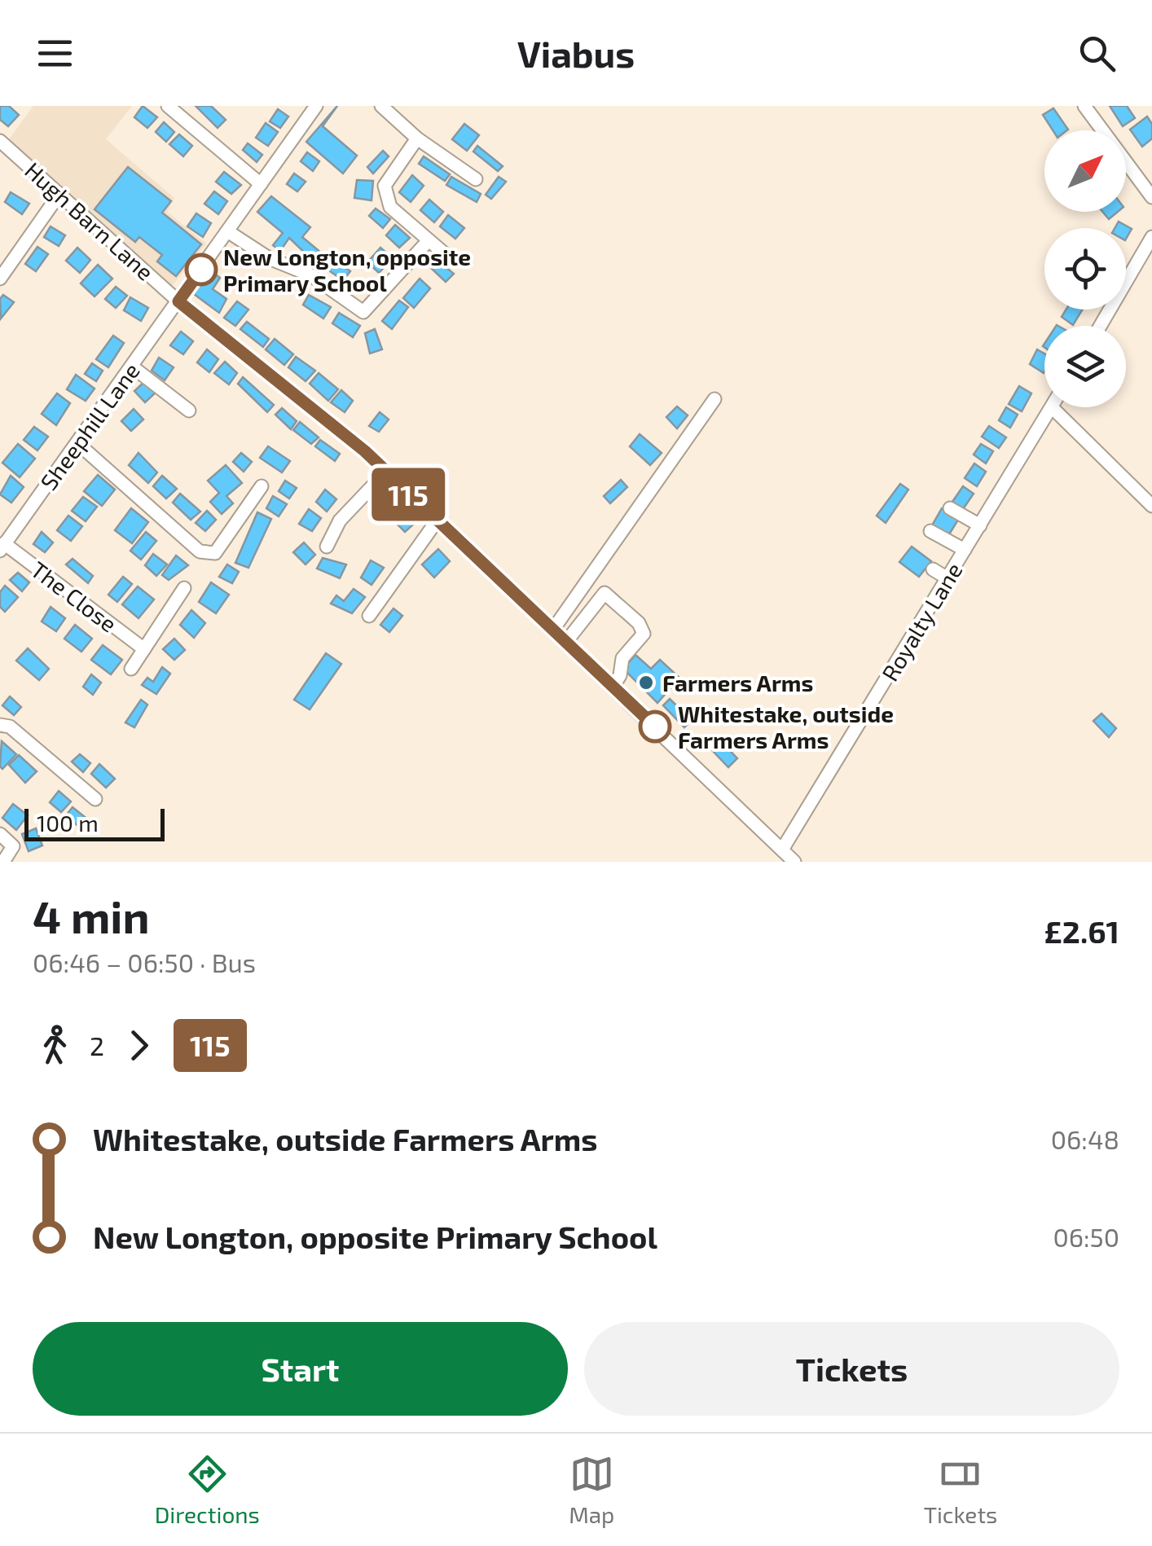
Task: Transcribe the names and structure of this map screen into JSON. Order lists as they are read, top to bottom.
{
  "streets": {
    "street": [
      "Hugh Barn Lane",
      "Sheephill Lane",
      "The Close",
      "Royalty Lane"
    ]
  },
  "crossings": [
    ["Hugh Barn Lane", "Sheephill Lane"],
    ["Hugh Barn Lane", "Royalty Lane"],
    ["Sheephill Lane", "The Close"]
  ],
  "places": ["New Longton, opposite Primary School", "Farmers Arms", "Whitestake, outside Farmers Arms"],
  "lines": ["bus line 115"],
  "scale_bar": "100 m",
  "north": "top right",
  "page": {
    "header": "Viabus",
    "on_map": "115",
    "scale": "100 m",
    "heading": ["4 min", "06:46 – 06:50 · Bus", "£2.61"],
    "legs": ["2", "115"],
    "list": [
      {
        "name": "Whitestake, outside Farmers Arms",
        "value": "06:48"
      },
      {
        "name": "New Longton, opposite Primary School",
        "value": "06:50"
      }
    ],
    "buttons": ["Start", "Tickets"],
    "tabs": ["Directions", "Map", "Tickets"]
  }
}
